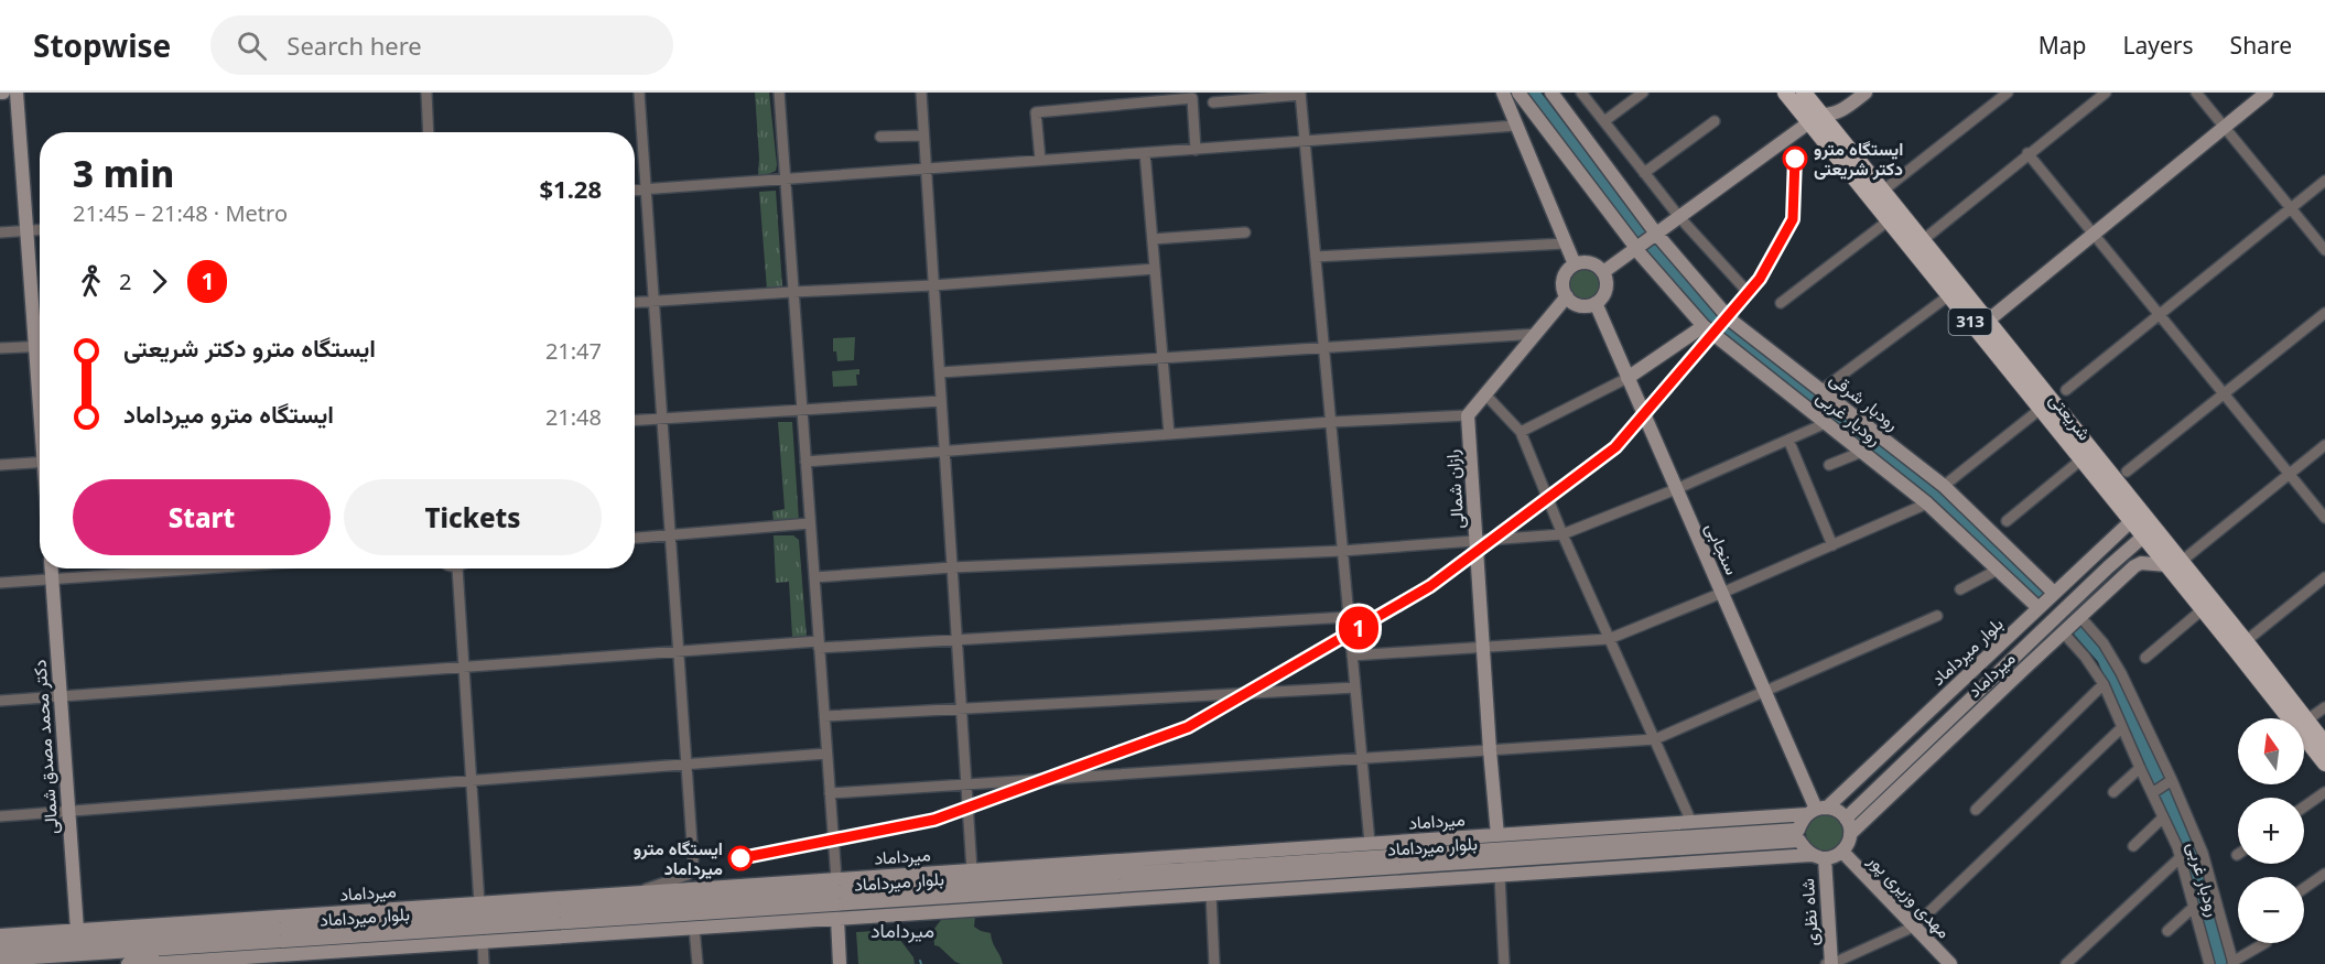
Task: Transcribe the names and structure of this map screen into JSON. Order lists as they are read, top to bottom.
{
  "streets": {
    "main road": [
      "313",
      "رودبار شرقی",
      "شریعتی",
      "رودبار غربی",
      "رازان شمالی",
      "سنجابی",
      "بلوار میرداماد",
      "میرداماد",
      "دکتر محمد مصدق شمالی",
      "مهدی وزیری پور",
      "شاه نظری"
    ]
  },
  "crossings": [
    ["313", "شریعتی"],
    ["رودبار شرقی", "بلوار میرداماد"],
    ["شریعتی", "بلوار میرداماد"],
    ["شریعتی", "میرداماد"],
    ["رودبار غربی", "بلوار میرداماد"],
    ["رودبار غربی", "میرداماد"],
    ["رازان شمالی", "میرداماد"],
    ["سنجابی", "بلوار میرداماد"],
    ["سنجابی", "میرداماد"],
    ["سنجابی", "مهدی وزیری پور"],
    ["سنجابی", "شاه نظری"],
    ["بلوار میرداماد", "میرداماد"],
    ["بلوار میرداماد", "مهدی وزیری پور"],
    ["بلوار میرداماد", "شاه نظری"],
    ["میرداماد", "دکتر محمد مصدق شمالی"],
    ["میرداماد", "مهدی وزیری پور"],
    ["میرداماد", "شاه نظری"],
    ["مهدی وزیری پور", "شاه نظری"]
  ],
  "districts": ["میرداماد"],
  "places": ["ایستگاه مترو دکتر شریعتی", "ایستگاه مترو میرداماد"],
  "lines": ["metro line 1"],
  "north": "top",
  "page": {
    "header": "Stopwise",
    "search": "Search here",
    "nav": ["Map", "Layers", "Share"],
    "on_map": "1",
    "heading": ["3 min", "21:45 – 21:48 · Metro", "$1.28"],
    "legs": ["2", "1"],
    "list": [
      {
        "name": "ایستگاه مترو دکتر شریعتی",
        "value": "21:47"
      },
      {
        "name": "ایستگاه مترو میرداماد",
        "value": "21:48"
      }
    ],
    "buttons": ["Start", "Tickets"],
    "map_buttons": ["+", "−"]
  }
}
